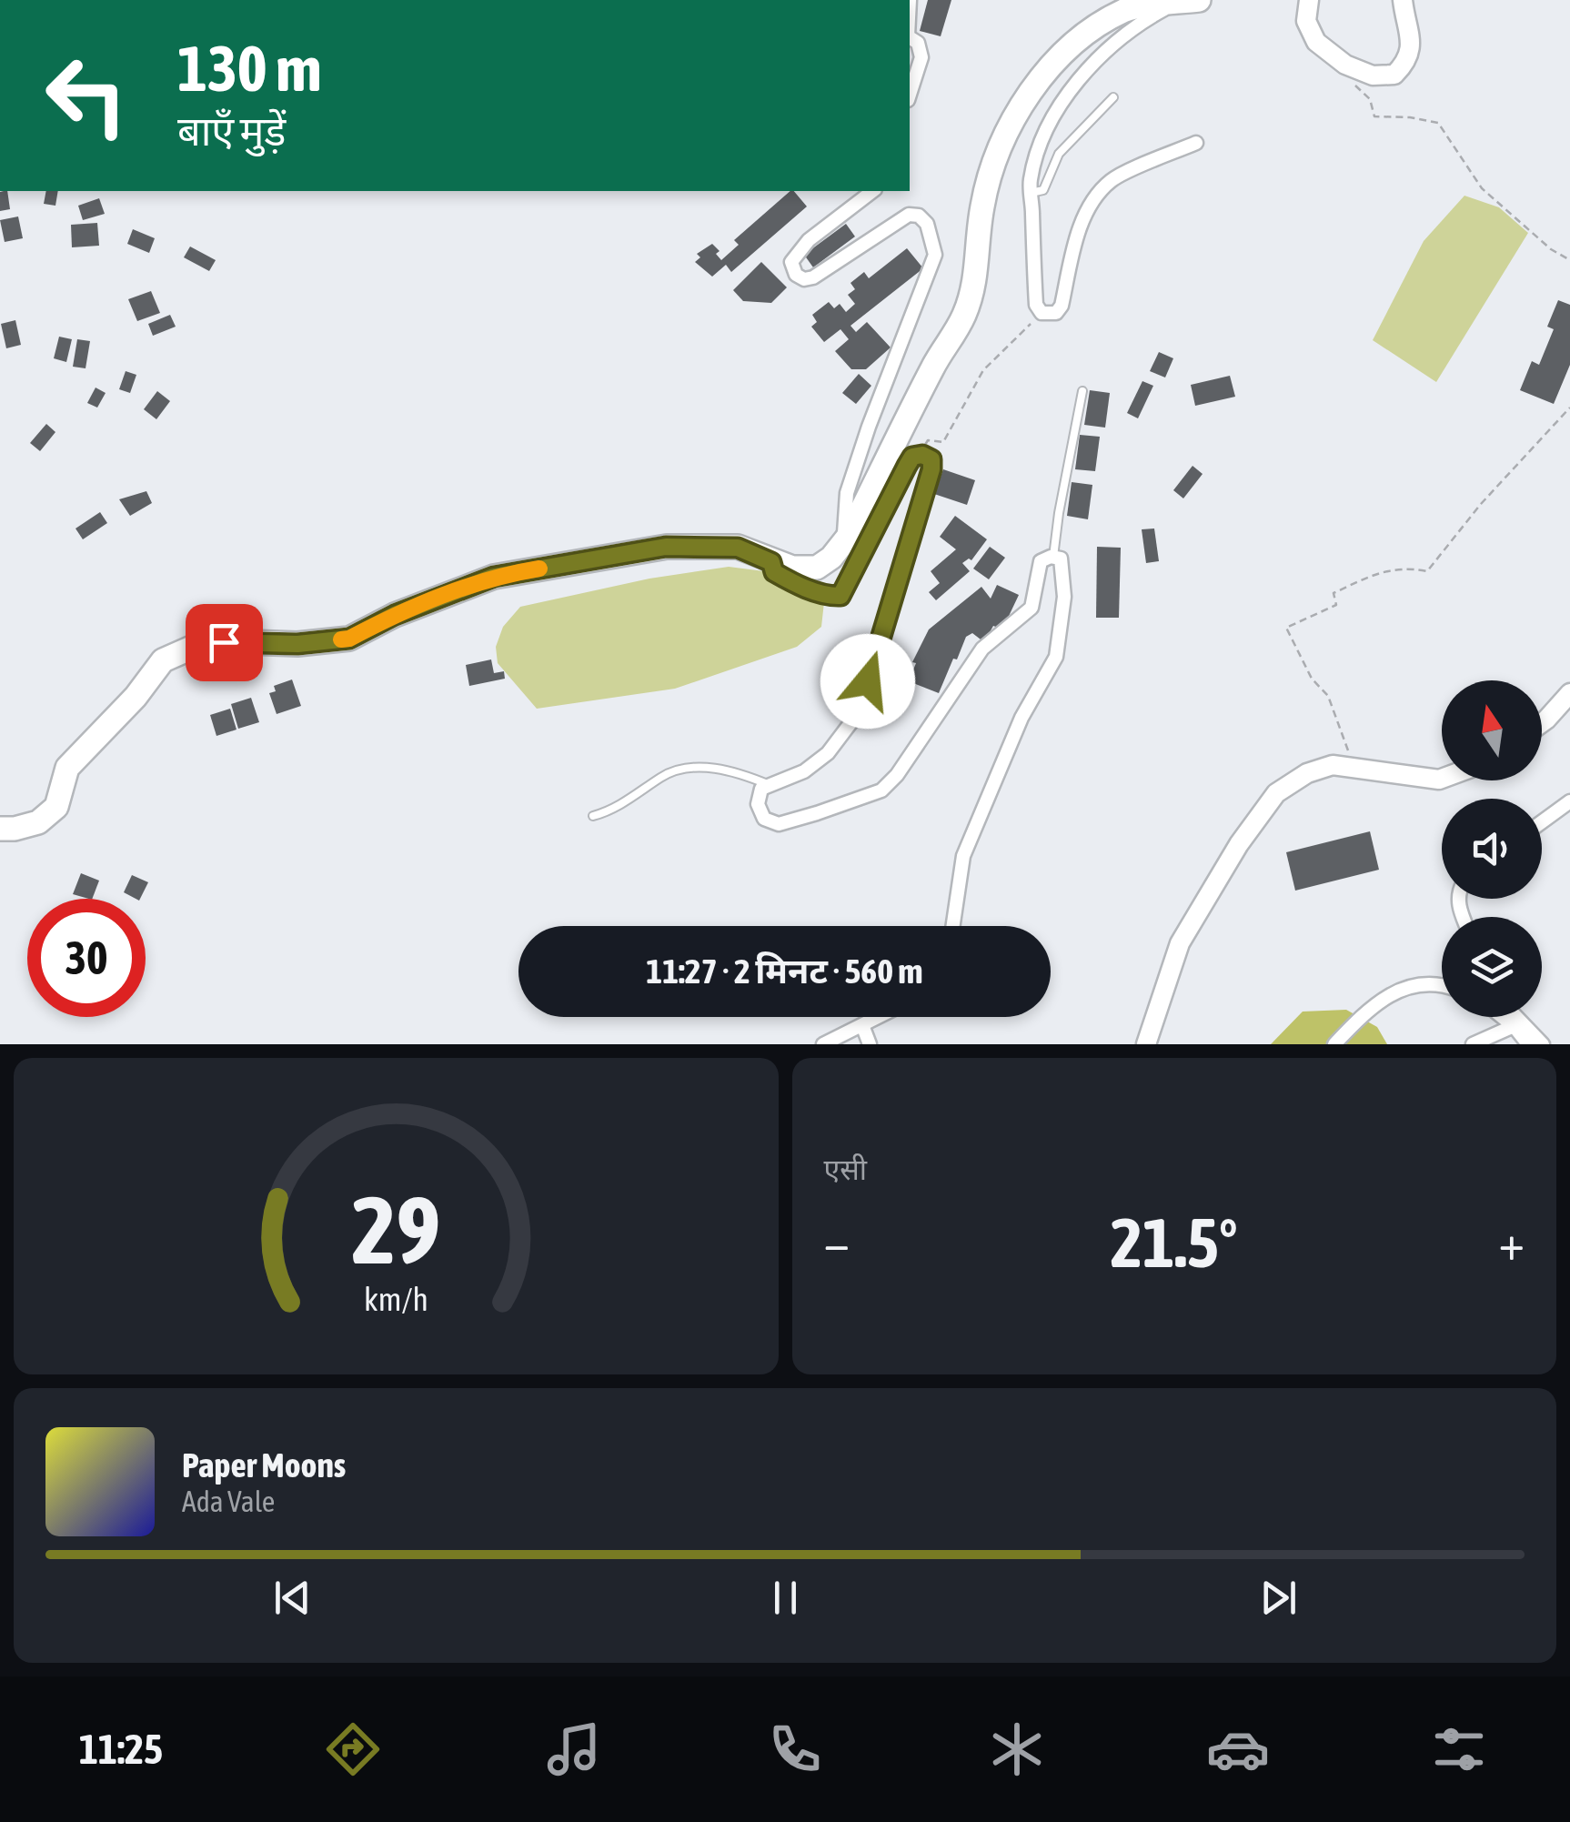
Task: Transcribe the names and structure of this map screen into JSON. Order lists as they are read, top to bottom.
{
  "north": "top",
  "page": {
    "turn": ["130 m", "बाएँ मुड़ें"],
    "limit": "30",
    "trip": "11:27 · 2 मिनट · 560 m",
    "tile": "एसी",
    "heat": ["−", "21.5°", "+"],
    "song": ["Paper Moons", "Ada Vale"],
    "tabs": "11:25",
    "gauge": ["29", "km/h"]
  }
}
